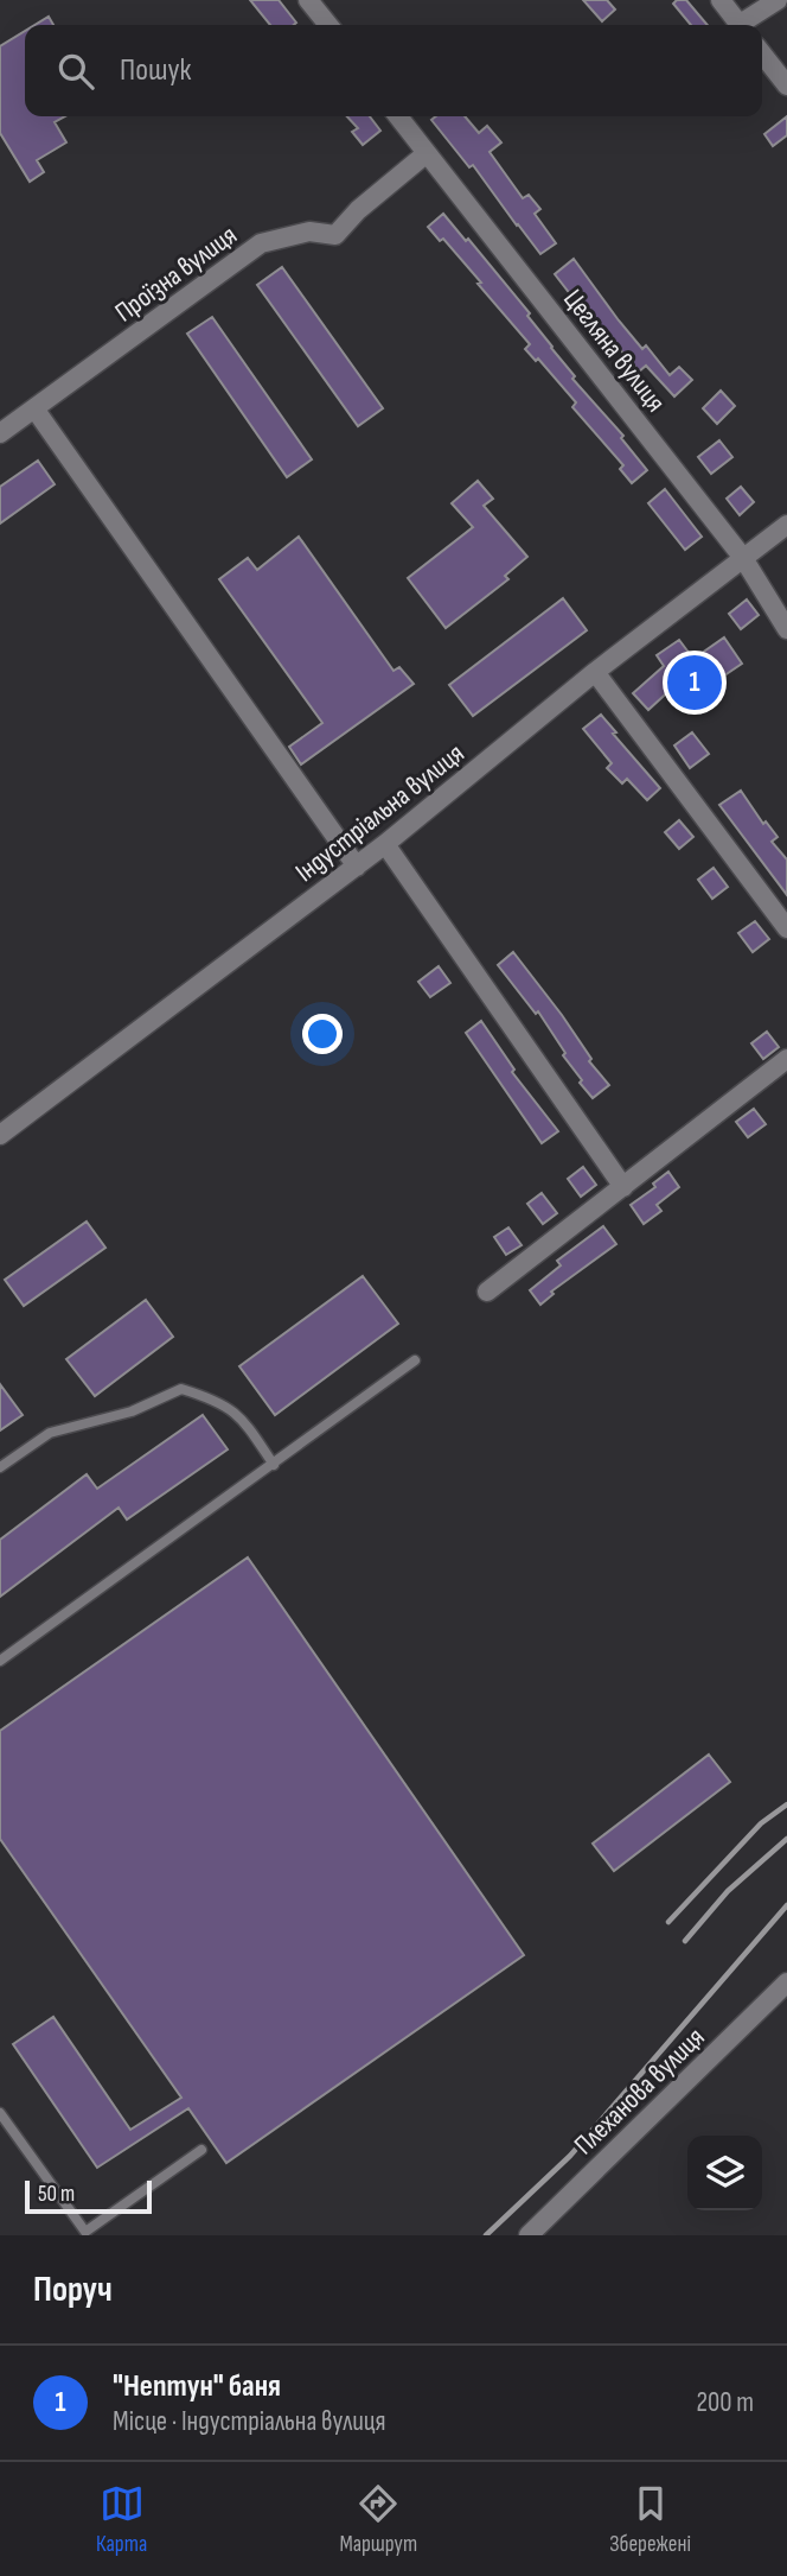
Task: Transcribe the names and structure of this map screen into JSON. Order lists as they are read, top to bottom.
{
  "streets": {
    "street": [
      "Проїзна вулиця",
      "Цегляна вулиця",
      "Індустріальна вулиця",
      "Плеханова вулиця"
    ]
  },
  "crossings": [
    ["Проїзна вулиця", "Цегляна вулиця"],
    ["Цегляна вулиця", "Індустріальна вулиця"]
  ],
  "scale_bar": "50 m",
  "page": {
    "search": "Пошук",
    "pins": "1",
    "scale": "50 m",
    "heading": "Поруч",
    "list": [
      {
        "mark": "1",
        "name": "\"Нептун\" баня",
        "note": "Місце · Індустріальна вулиця",
        "value": "200 m"
      }
    ],
    "nav": ["Карта", "Маршрут", "Збережені"]
  }
}
